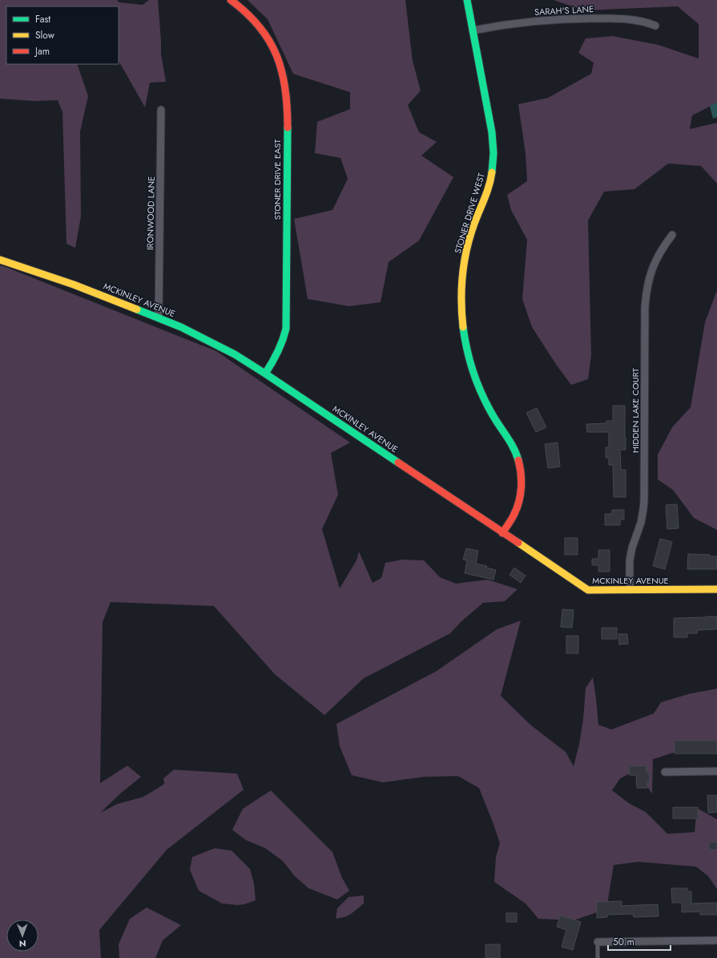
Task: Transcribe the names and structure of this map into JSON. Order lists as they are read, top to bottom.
{
  "streets": {
    "street": [
      "SARAH'S LANE",
      "STONER DRIVE EAST",
      "IRONWOOD LANE",
      "STONER DRIVE WEST",
      "MCKINLEY AVENUE",
      "HIDDEN LAKE COURT"
    ]
  },
  "crossings": [
    ["SARAH'S LANE", "STONER DRIVE WEST"],
    ["STONER DRIVE EAST", "MCKINLEY AVENUE"],
    ["IRONWOOD LANE", "MCKINLEY AVENUE"],
    ["STONER DRIVE WEST", "MCKINLEY AVENUE"],
    ["MCKINLEY AVENUE", "HIDDEN LAKE COURT"]
  ],
  "legend": ["Fast", "Slow", "Jam"],
  "scale_bar": "50 m",
  "north": "bottom"
}
